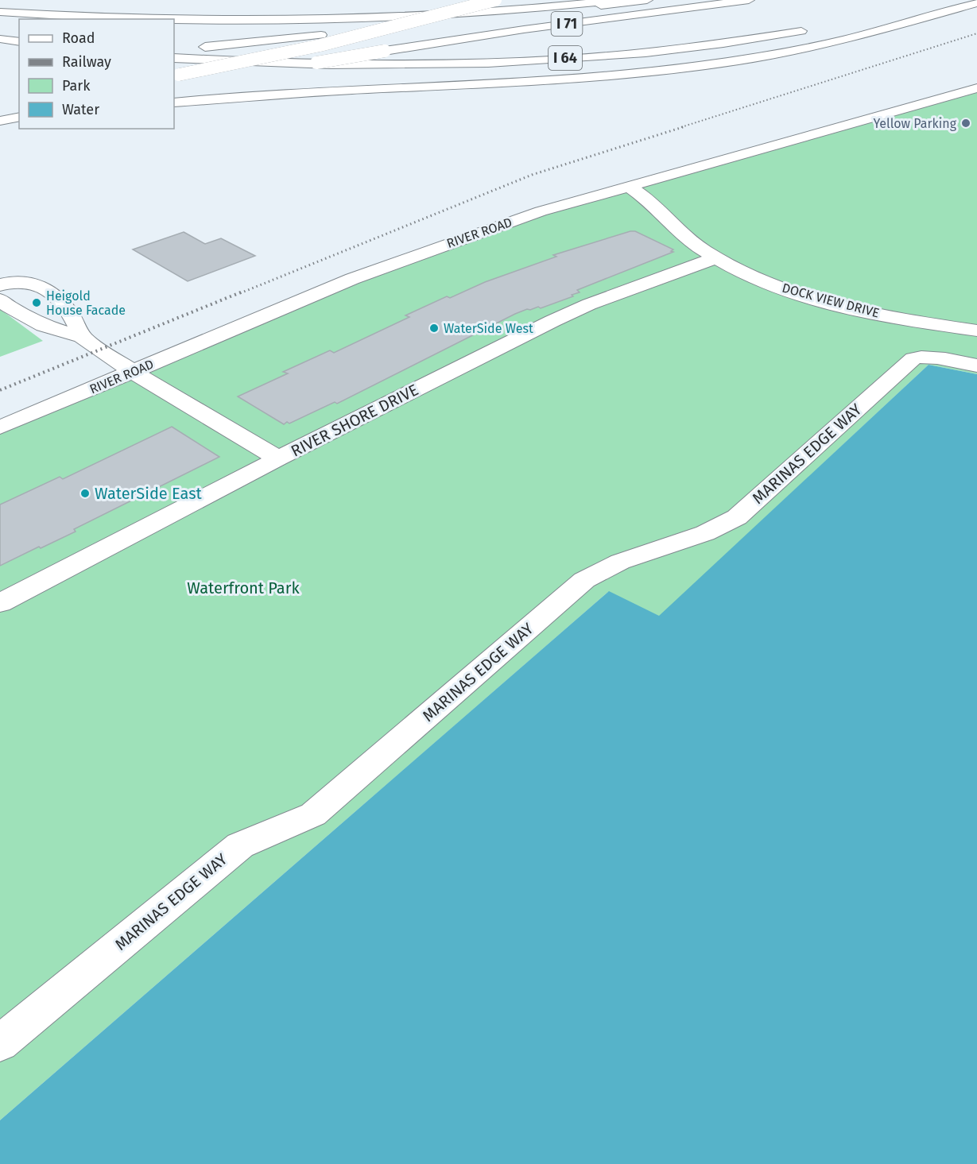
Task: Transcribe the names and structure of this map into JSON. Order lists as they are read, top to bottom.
{
  "streets": {
    "main road": [
      "I 71",
      "I 64",
      "RIVER ROAD",
      "DOCK VIEW DRIVE",
      "RIVER SHORE DRIVE",
      "MARINAS EDGE WAY"
    ]
  },
  "crossings": [
    ["RIVER ROAD", "DOCK VIEW DRIVE"],
    ["DOCK VIEW DRIVE", "RIVER SHORE DRIVE"]
  ],
  "parks": ["Waterfront Park"],
  "places": [
    "Yellow Parking",
    "Heigold House Facade",
    "WaterSide West",
    "WaterSide East"
  ],
  "legend": [
    "Road",
    "Railway",
    "Park",
    "Water"
  ]
}
